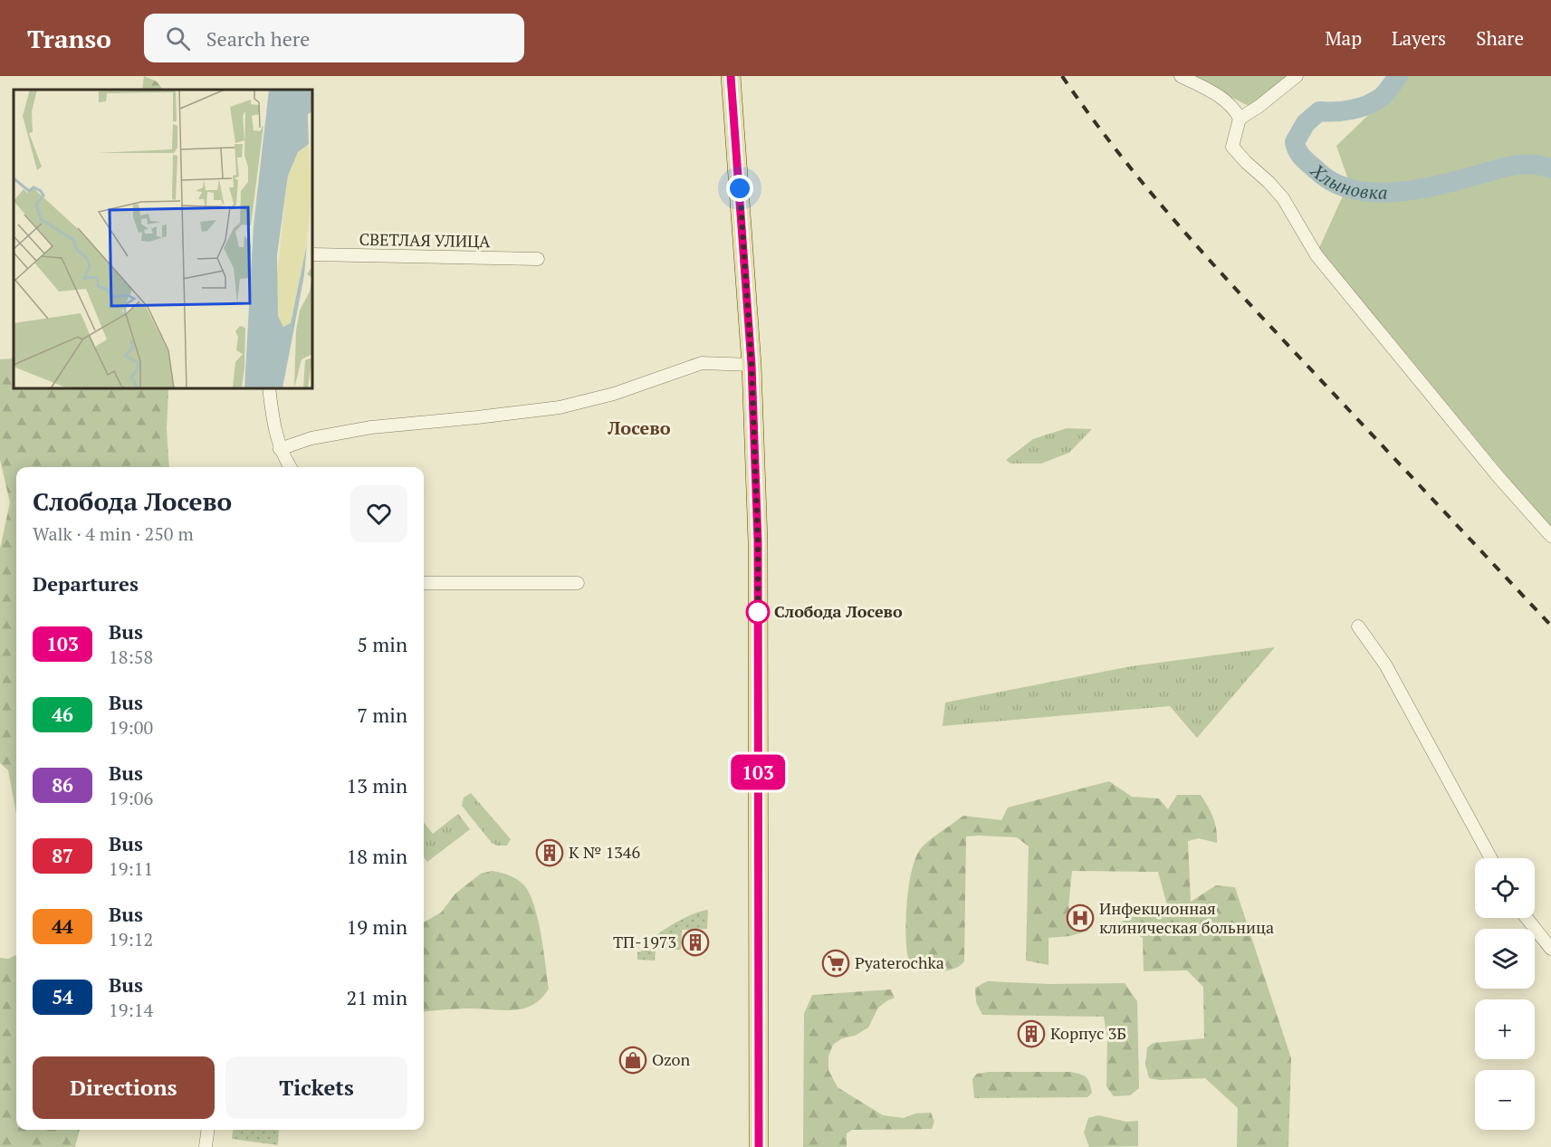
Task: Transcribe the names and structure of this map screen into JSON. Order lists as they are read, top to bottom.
{
  "streets": {
    "street": ["СВЕТЛАЯ УЛИЦА"]
  },
  "districts": ["Лосево"],
  "water": ["Хлыновка"],
  "places": {
    "other": ["Слобода Лосево"],
    "building": ["К № 1346", "ТП-1973", "Корпус 3Б"],
    "hospital": ["Инфекционная клиническая больница"],
    "supermarket": ["Pyaterochka"],
    "shop": ["Ozon"]
  },
  "lines": ["bus line 103"],
  "page": {
    "header": "Transo",
    "search": "Search here",
    "nav": ["Map", "Layers", "Share"],
    "on_map": "103",
    "heading": [
      ["Слобода Лосево", "Walk · 4 min · 250 m"],
      "Departures"
    ],
    "list": [
      {
        "mark": "103",
        "name": "Bus",
        "note": "18:58",
        "value": "5 min"
      },
      {
        "mark": "46",
        "name": "Bus",
        "note": "19:00",
        "value": "7 min"
      },
      {
        "mark": "86",
        "name": "Bus",
        "note": "19:06",
        "value": "13 min"
      },
      {
        "mark": "87",
        "name": "Bus",
        "note": "19:11",
        "value": "18 min"
      },
      {
        "mark": "44",
        "name": "Bus",
        "note": "19:12",
        "value": "19 min"
      },
      {
        "mark": "54",
        "name": "Bus",
        "note": "19:14",
        "value": "21 min"
      }
    ],
    "map_buttons": ["+", "−"],
    "buttons": ["Directions", "Tickets"]
  }
}
